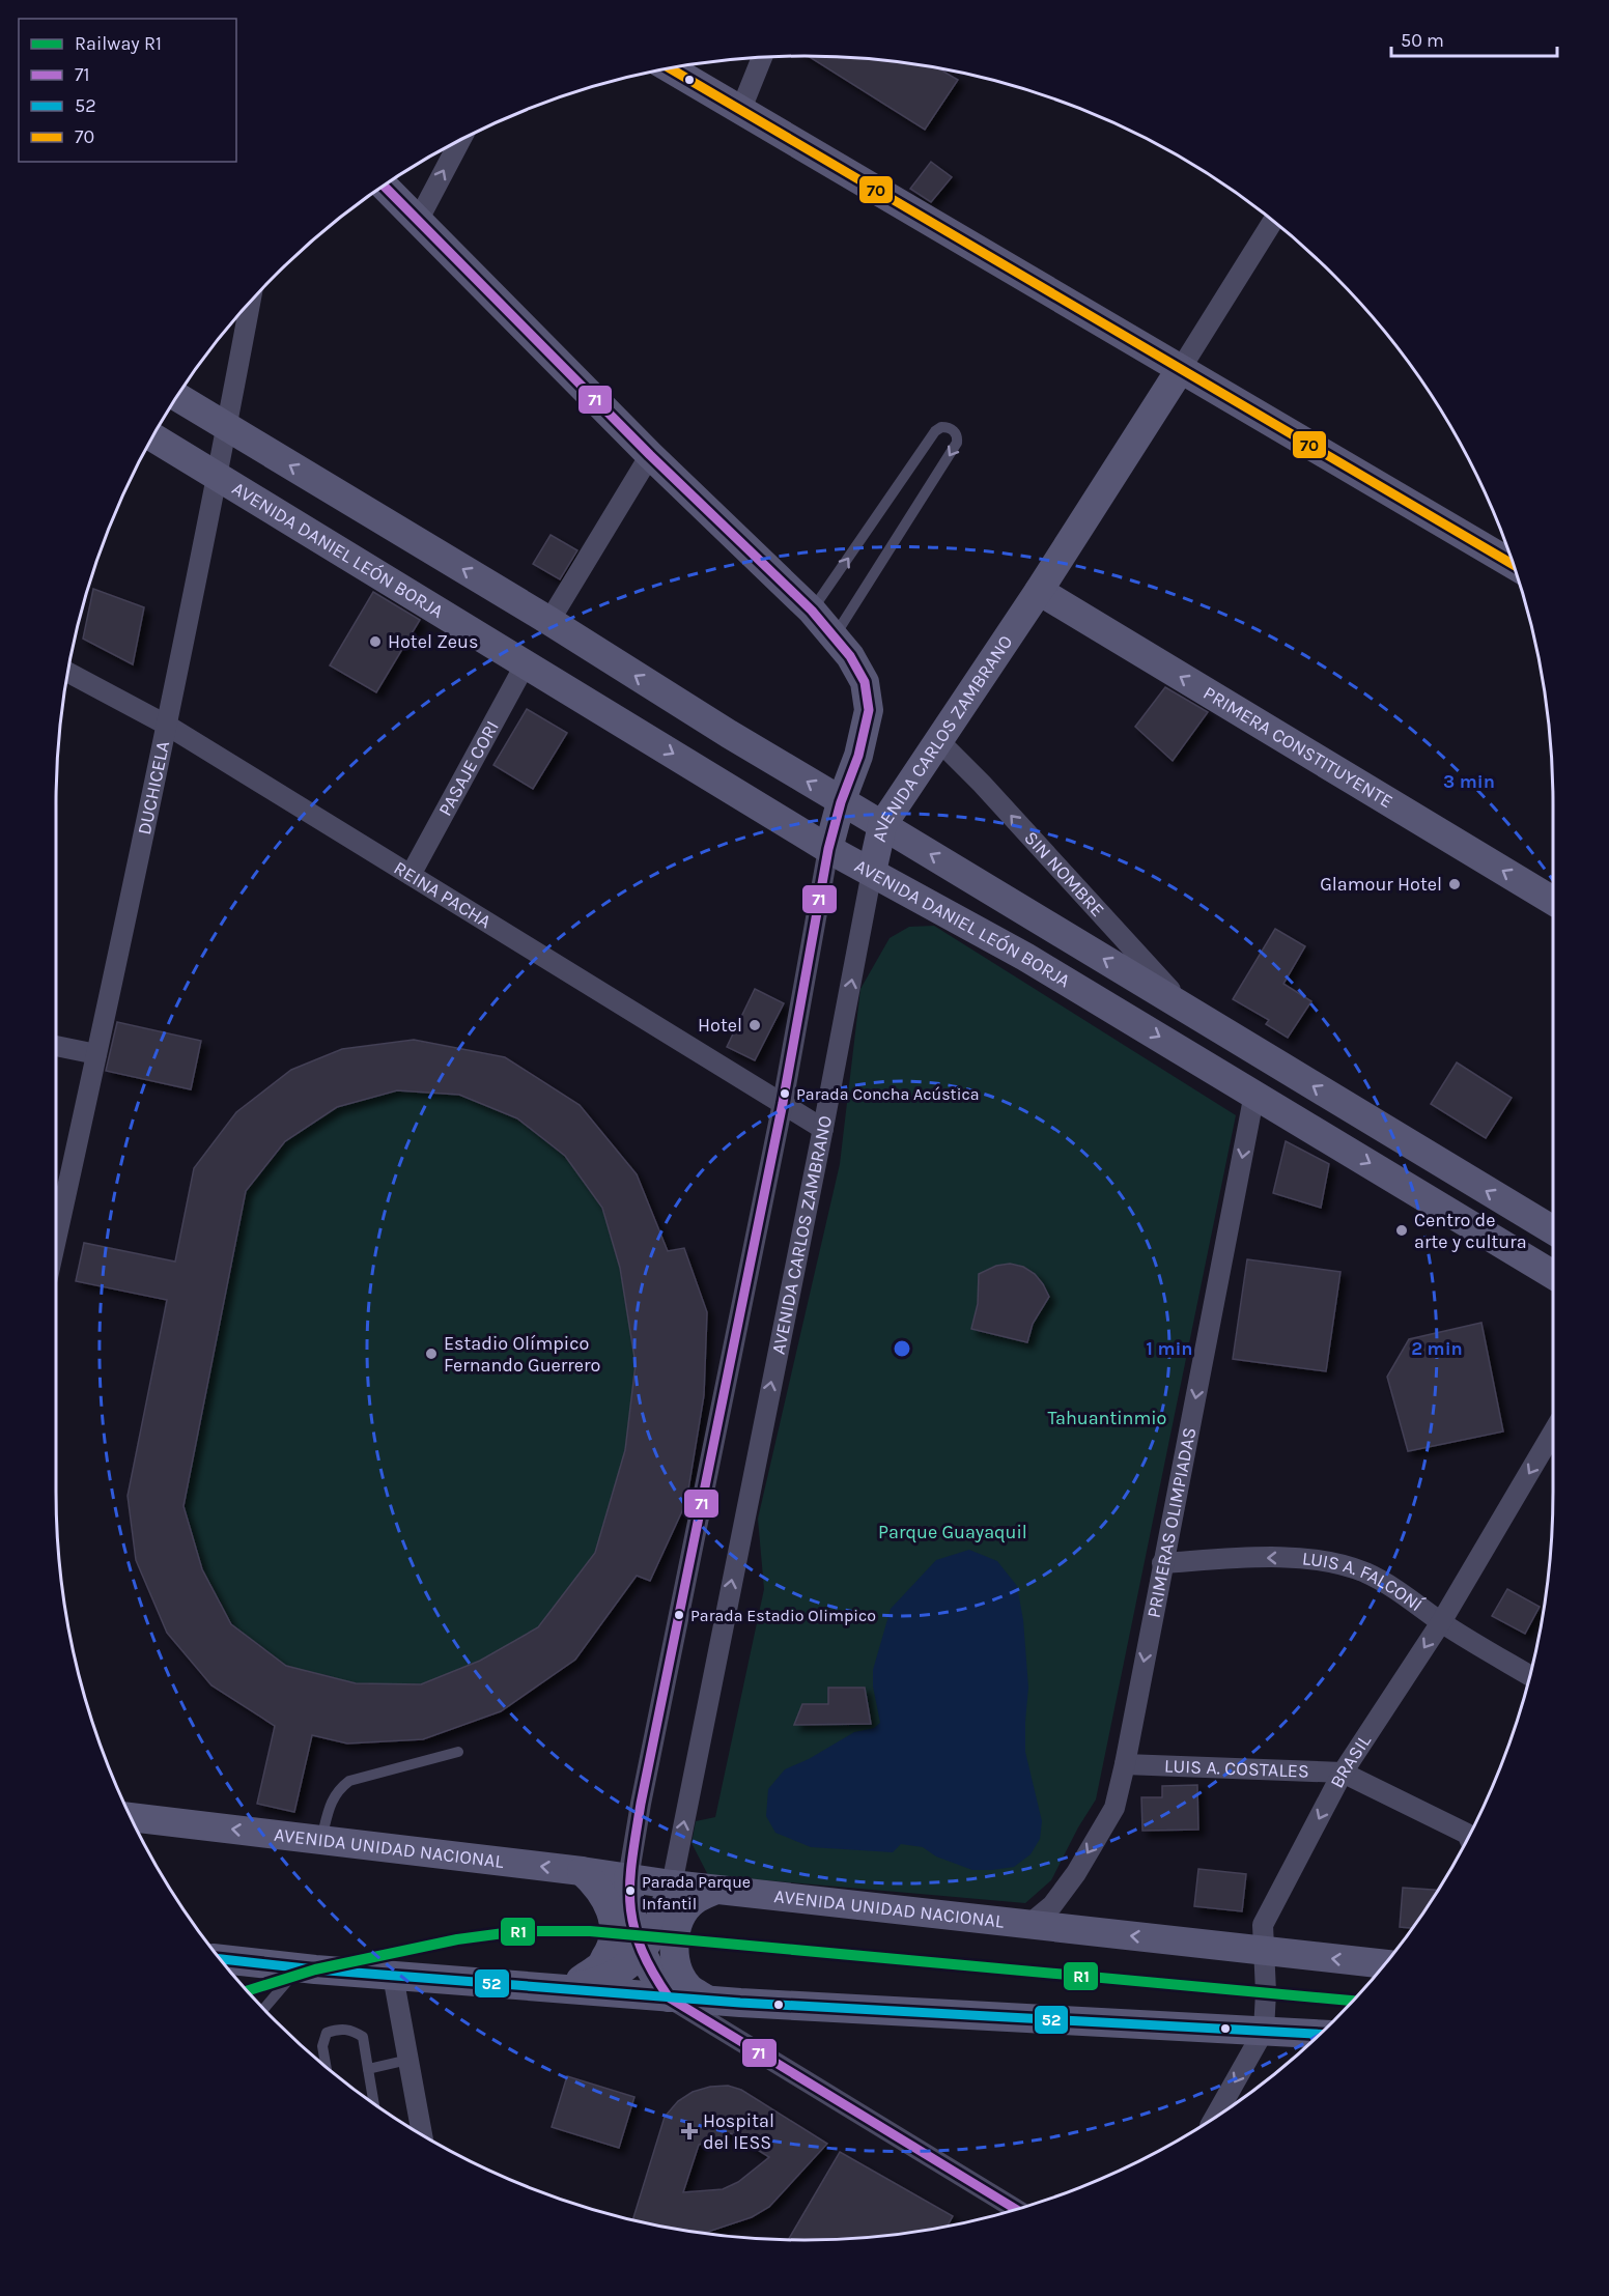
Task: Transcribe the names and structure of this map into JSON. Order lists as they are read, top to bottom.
{
  "streets": {
    "street": [
      "AVENIDA DANIEL LEÓN BORJA",
      "AVENIDA CARLOS ZAMBRANO",
      "PRIMERA CONSTITUYENTE",
      "PASAJE CORI",
      "DUCHICELA",
      "SIN NOMBRE",
      "REINA PACHA",
      "PRIMERAS OLIMPIADAS",
      "LUIS A. FALCONÍ",
      "BRASIL",
      "LUIS A. COSTALES",
      "AVENIDA UNIDAD NACIONAL"
    ]
  },
  "crossings": [
    ["AVENIDA DANIEL LEÓN BORJA", "AVENIDA CARLOS ZAMBRANO"],
    ["AVENIDA DANIEL LEÓN BORJA", "PASAJE CORI"],
    ["AVENIDA DANIEL LEÓN BORJA", "DUCHICELA"],
    ["AVENIDA DANIEL LEÓN BORJA", "SIN NOMBRE"],
    ["AVENIDA DANIEL LEÓN BORJA", "PRIMERAS OLIMPIADAS"],
    ["AVENIDA CARLOS ZAMBRANO", "PRIMERA CONSTITUYENTE"],
    ["AVENIDA CARLOS ZAMBRANO", "SIN NOMBRE"],
    ["AVENIDA CARLOS ZAMBRANO", "REINA PACHA"],
    ["AVENIDA CARLOS ZAMBRANO", "AVENIDA UNIDAD NACIONAL"],
    ["PASAJE CORI", "REINA PACHA"],
    ["DUCHICELA", "REINA PACHA"],
    ["PRIMERAS OLIMPIADAS", "LUIS A. FALCONÍ"],
    ["PRIMERAS OLIMPIADAS", "LUIS A. COSTALES"],
    ["PRIMERAS OLIMPIADAS", "AVENIDA UNIDAD NACIONAL"],
    ["LUIS A. FALCONÍ", "BRASIL"],
    ["BRASIL", "LUIS A. COSTALES"],
    ["BRASIL", "AVENIDA UNIDAD NACIONAL"]
  ],
  "one_way": [
    "SIN NOMBRE",
    "PRIMERAS OLIMPIADAS",
    "LUIS A. FALCONÍ",
    "BRASIL"
  ],
  "parks": ["Tahuantinmio", "Parque Guayaquil"],
  "places": {
    "other": [
      "Hotel Zeus",
      "Glamour Hotel",
      "Hotel",
      "Parada Concha Acústica",
      "Centro de arte y cultura",
      "Estadio Olímpico Fernando Guerrero",
      "Parada Estadio Olimpico",
      "Parada Parque Infantil"
    ],
    "health": ["Hospital del IESS"]
  },
  "lines": [
    "transit line 70",
    "transit line 71",
    "rail line R1",
    "transit line 52"
  ],
  "legend": [
    "Railway R1",
    "71",
    "52",
    "70"
  ],
  "scale_bar": "50 m",
  "rings": ["3 min", "1 min", "2 min"]
}
